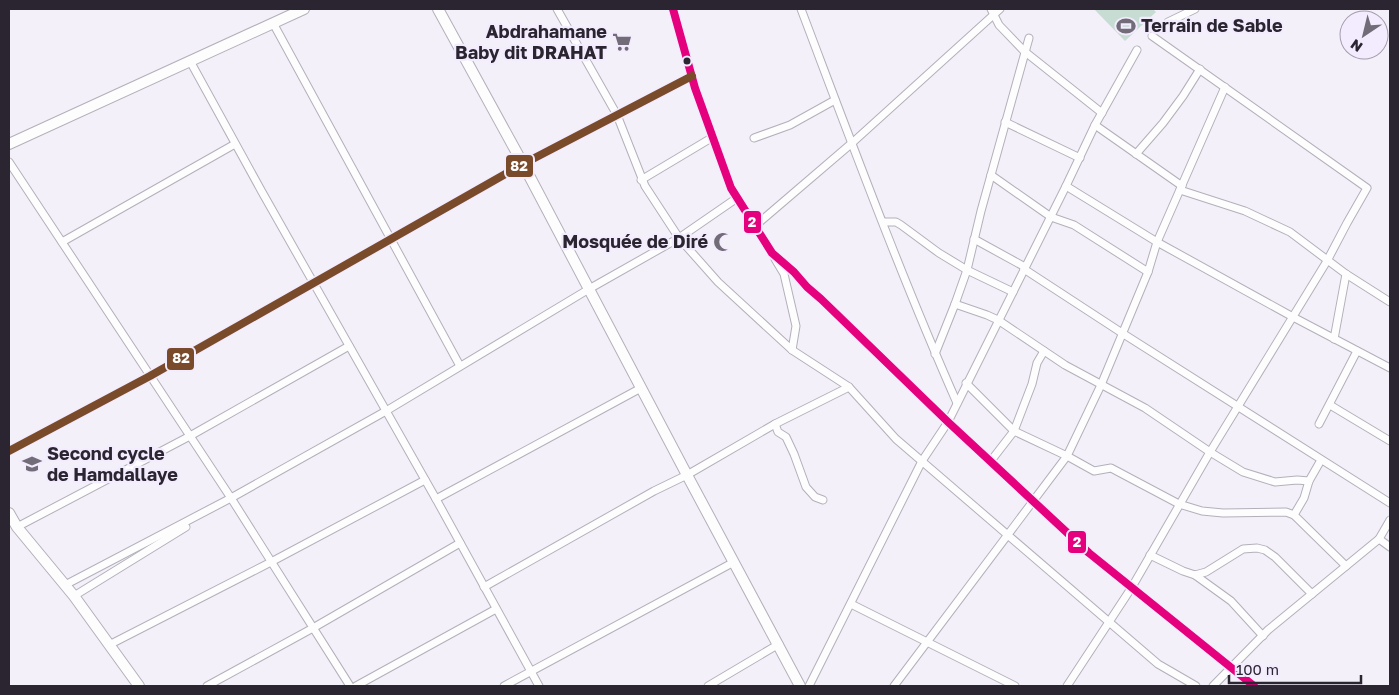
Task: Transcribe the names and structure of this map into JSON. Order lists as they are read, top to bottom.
{
  "places": {
    "sports": ["Terrain de Sable"],
    "supermarket": ["Abdrahamane Baby dit DRAHAT"],
    "mosque": ["Mosquée de Diré"],
    "school or university": ["Second cycle de Hamdallaye"]
  },
  "lines": ["transit line 2", "transit line 82"],
  "scale_bar": "100 m",
  "north": "bottom left"
}
